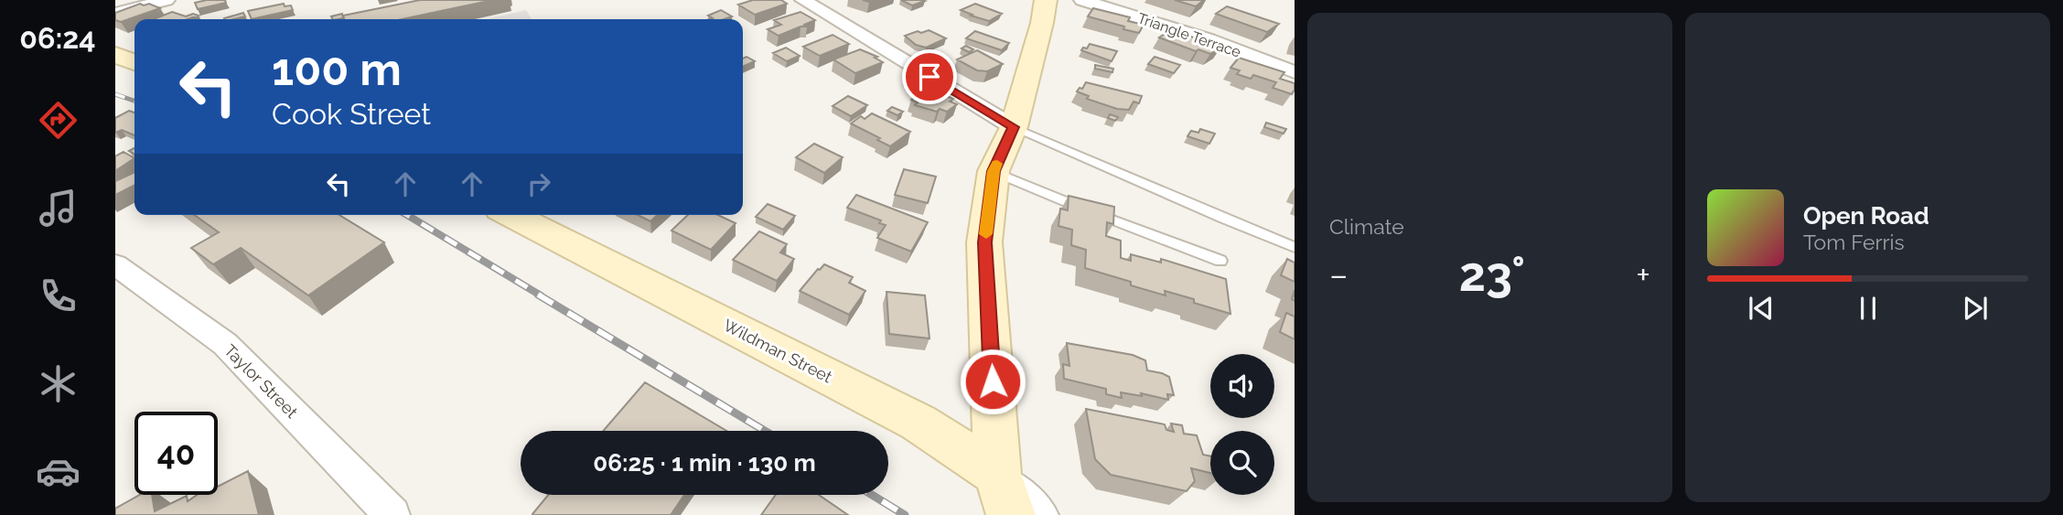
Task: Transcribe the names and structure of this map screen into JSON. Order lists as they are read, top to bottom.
{
  "streets": {
    "street": ["Triangle Terrace", "Wildman Street", "Taylor Street"]
  },
  "page": {
    "tabs": "06:24",
    "tile": "Climate",
    "turn": ["100 m", "Cook Street"],
    "song": ["Open Road", "Tom Ferris"],
    "heat": ["−", "23°", "+"],
    "limit": "40",
    "trip": "06:25 · 1 min · 130 m"
  }
}
